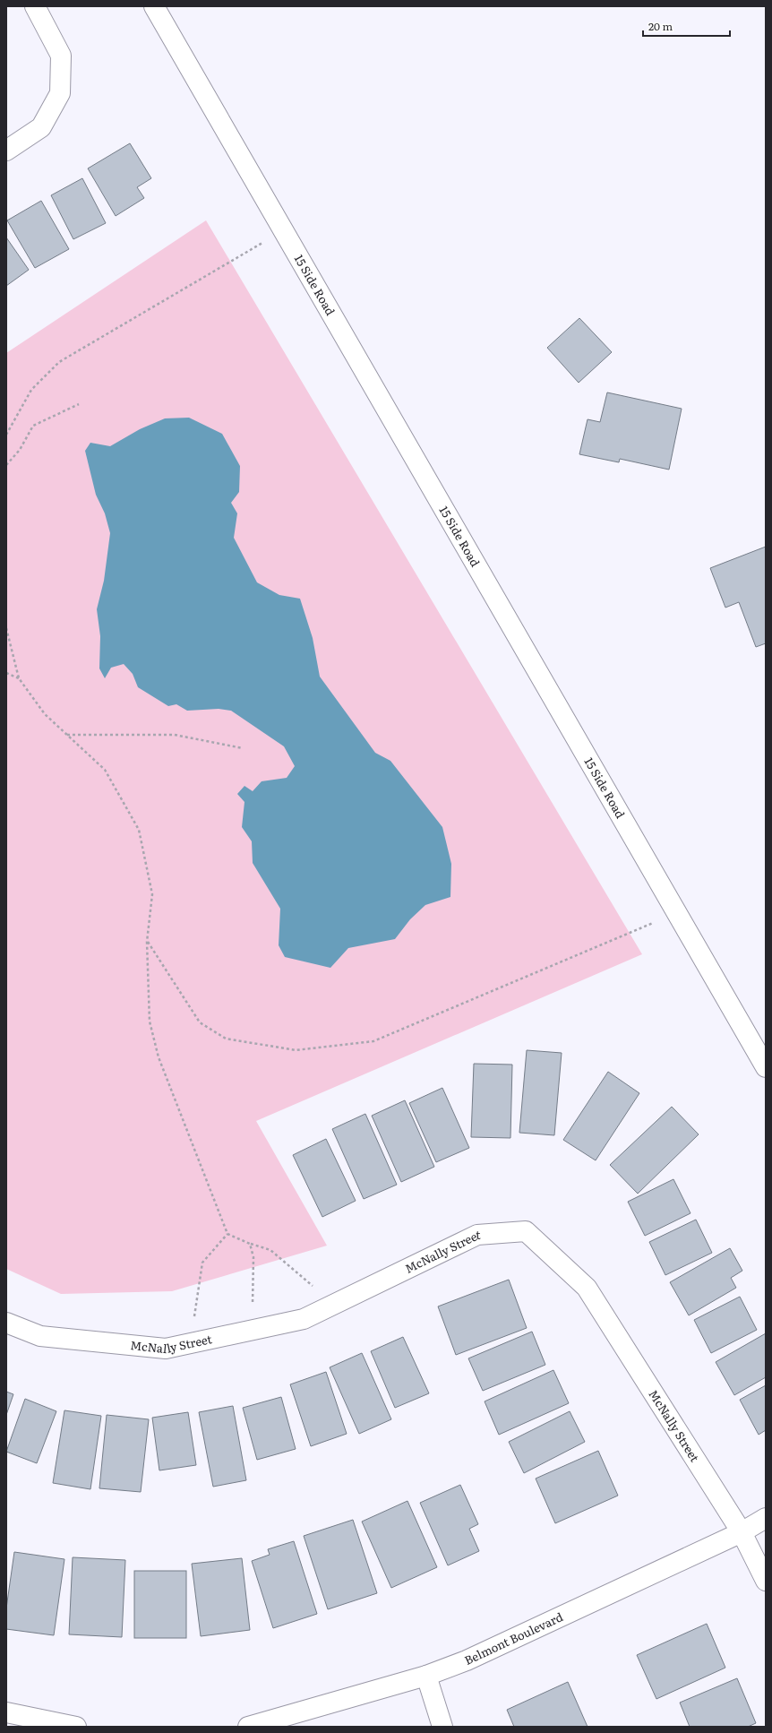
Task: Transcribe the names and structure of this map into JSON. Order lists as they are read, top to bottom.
{
  "streets": {
    "street": ["15 Side Road", "McNally Street", "Belmont Boulevard"]
  },
  "crossings": [
    ["McNally Street", "Belmont Boulevard"]
  ],
  "scale_bar": "20 m"
}
